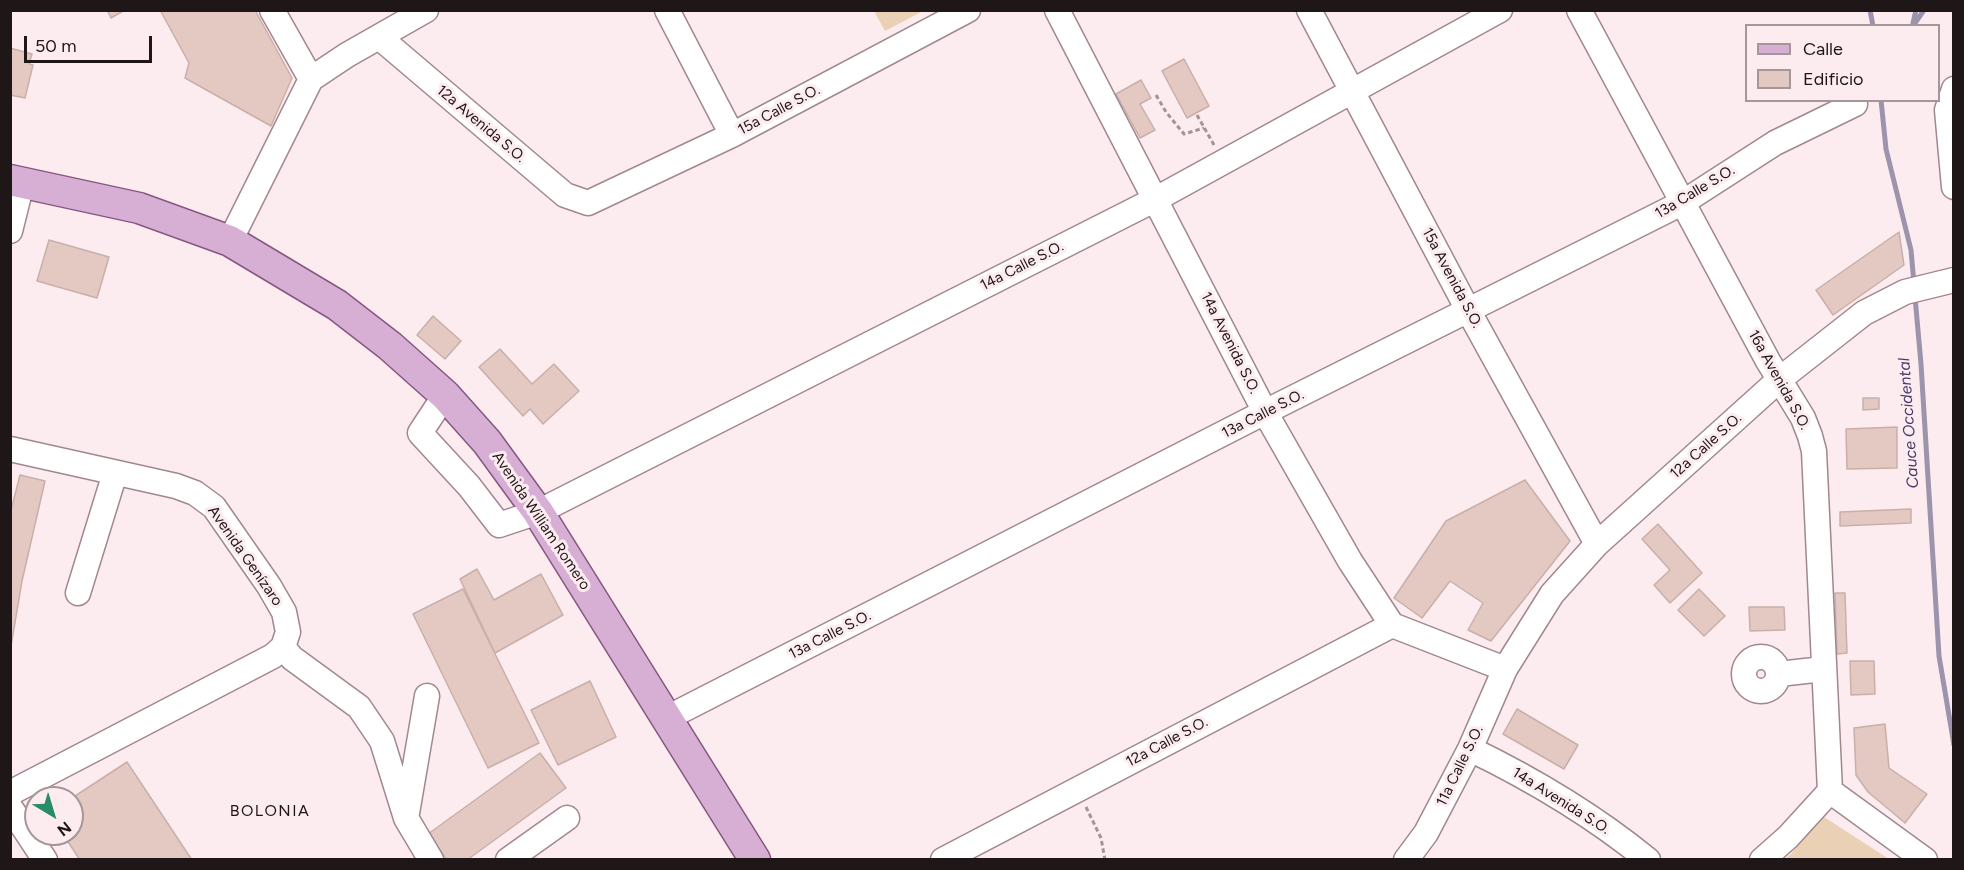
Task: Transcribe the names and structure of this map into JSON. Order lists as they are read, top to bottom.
{
  "streets": {
    "main road": ["Avenida William Romero"],
    "street": [
      "15a Calle S.O.",
      "12a Avenida S.O.",
      "13a Calle S.O.",
      "14a Calle S.O.",
      "15a Avenida S.O.",
      "14a Avenida S.O.",
      "16a Avenida S.O.",
      "12a Calle S.O.",
      "Avenida Genízaro",
      "11a Calle S.O."
    ]
  },
  "crossings": [
    ["15a Calle S.O.", "12a Avenida S.O."],
    ["13a Calle S.O.", "15a Avenida S.O."],
    ["13a Calle S.O.", "14a Avenida S.O."],
    ["13a Calle S.O.", "16a Avenida S.O."],
    ["13a Calle S.O.", "Avenida William Romero"],
    ["14a Calle S.O.", "15a Avenida S.O."],
    ["14a Calle S.O.", "14a Avenida S.O."],
    ["14a Calle S.O.", "Avenida William Romero"],
    ["15a Avenida S.O.", "12a Calle S.O."],
    ["14a Avenida S.O.", "12a Calle S.O."],
    ["14a Avenida S.O.", "11a Calle S.O."],
    ["16a Avenida S.O.", "12a Calle S.O."],
    ["12a Calle S.O.", "11a Calle S.O."]
  ],
  "districts": ["BOLONIA"],
  "water": ["Cauce Occidental"],
  "legend": ["Calle", "Edificio"],
  "scale_bar": "50 m",
  "north": "bottom right"
}
